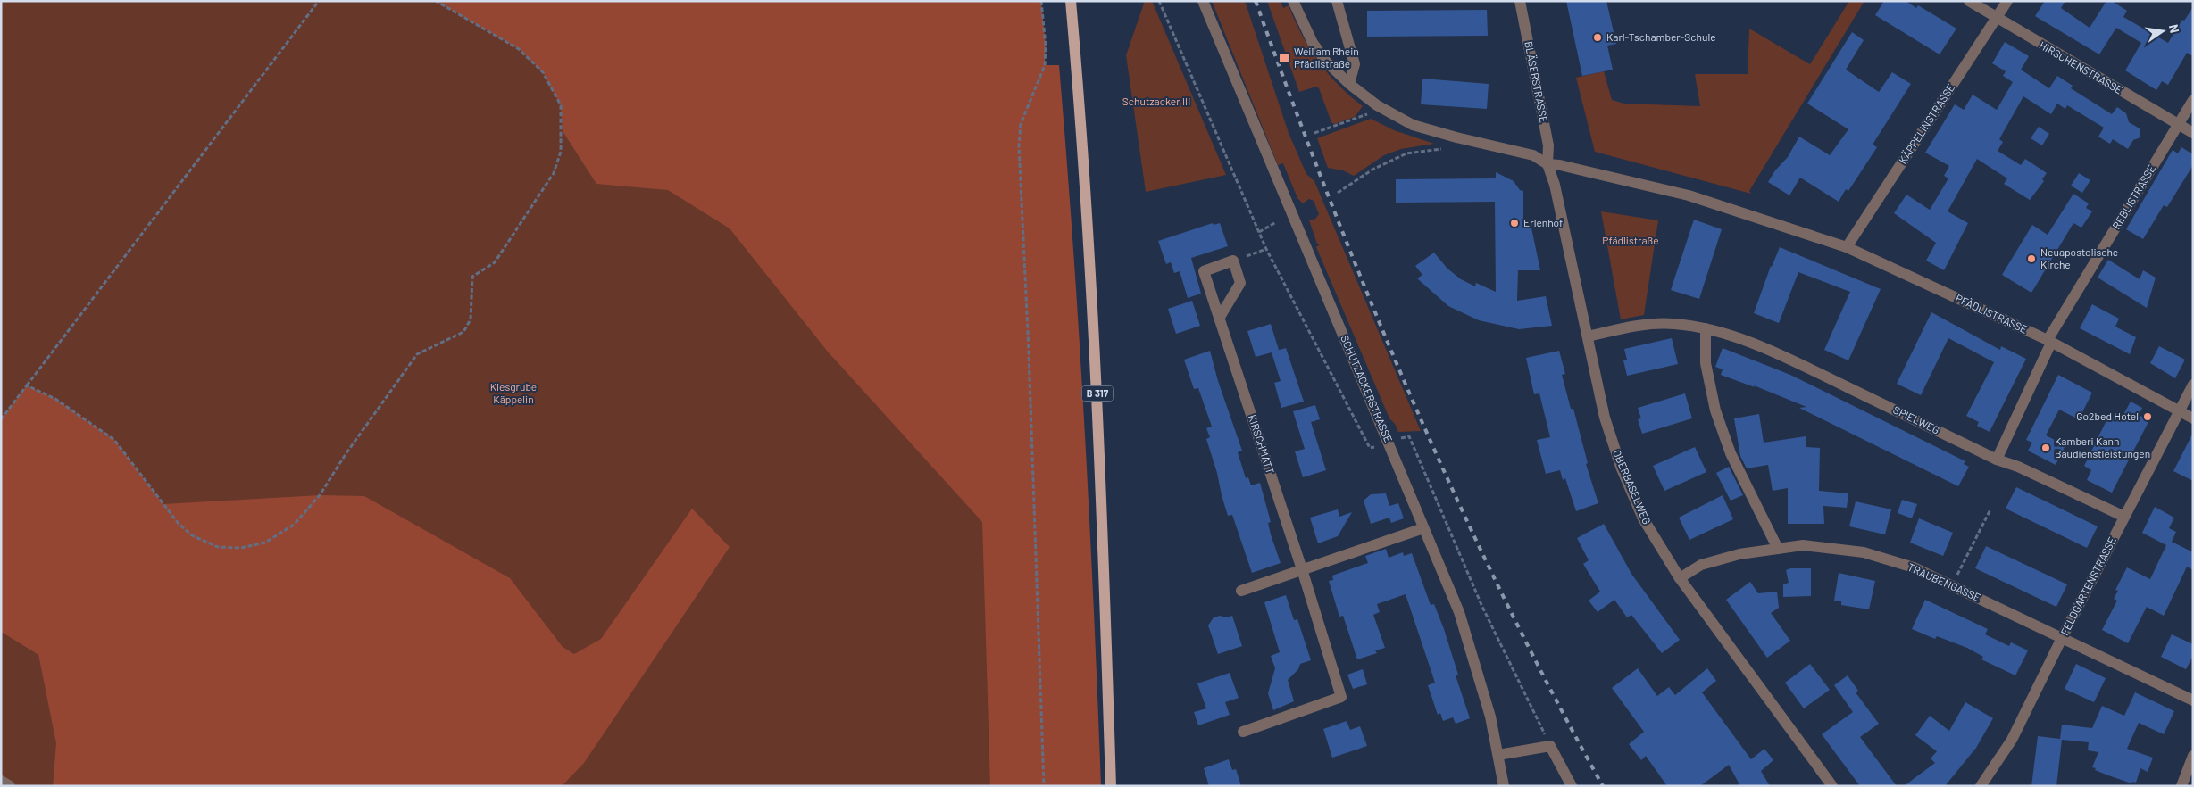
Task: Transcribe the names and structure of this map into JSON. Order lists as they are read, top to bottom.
{
  "streets": {
    "main road": ["B 317"],
    "street": [
      "HIRSCHENSTRASSE",
      "BLÄSERSTRASSE",
      "KÄPPELINSTRASSE",
      "REBLISTRASSE",
      "PFÄDLISTRASSE",
      "SCHUTZACKERSTRASSE",
      "SPIELWEG",
      "KIRSCHMATT",
      "OBERBASELWEG",
      "TRAUBENGASSE",
      "FELDGARTENSTRASSE"
    ]
  },
  "crossings": [
    ["HIRSCHENSTRASSE", "KÄPPELINSTRASSE"],
    ["HIRSCHENSTRASSE", "REBLISTRASSE"],
    ["BLÄSERSTRASSE", "PFÄDLISTRASSE"],
    ["BLÄSERSTRASSE", "OBERBASELWEG"],
    ["KÄPPELINSTRASSE", "PFÄDLISTRASSE"],
    ["REBLISTRASSE", "PFÄDLISTRASSE"],
    ["REBLISTRASSE", "SPIELWEG"],
    ["PFÄDLISTRASSE", "OBERBASELWEG"],
    ["PFÄDLISTRASSE", "FELDGARTENSTRASSE"],
    ["SPIELWEG", "OBERBASELWEG"],
    ["SPIELWEG", "FELDGARTENSTRASSE"],
    ["OBERBASELWEG", "TRAUBENGASSE"],
    ["TRAUBENGASSE", "FELDGARTENSTRASSE"]
  ],
  "parks": ["Schutzacker III", "Pfädlistraße", "Kiesgrube Käppelin"],
  "places": {
    "other": [
      "Karl-Tschamber-Schule",
      "Erlenhof",
      "Neuapostolische Kirche",
      "Go2bed Hotel",
      "Kamberi Kann Baudienstleistungen"
    ],
    "transit": ["Weil am Rhein Pfädlistraße"]
  },
  "north": "right"
}
